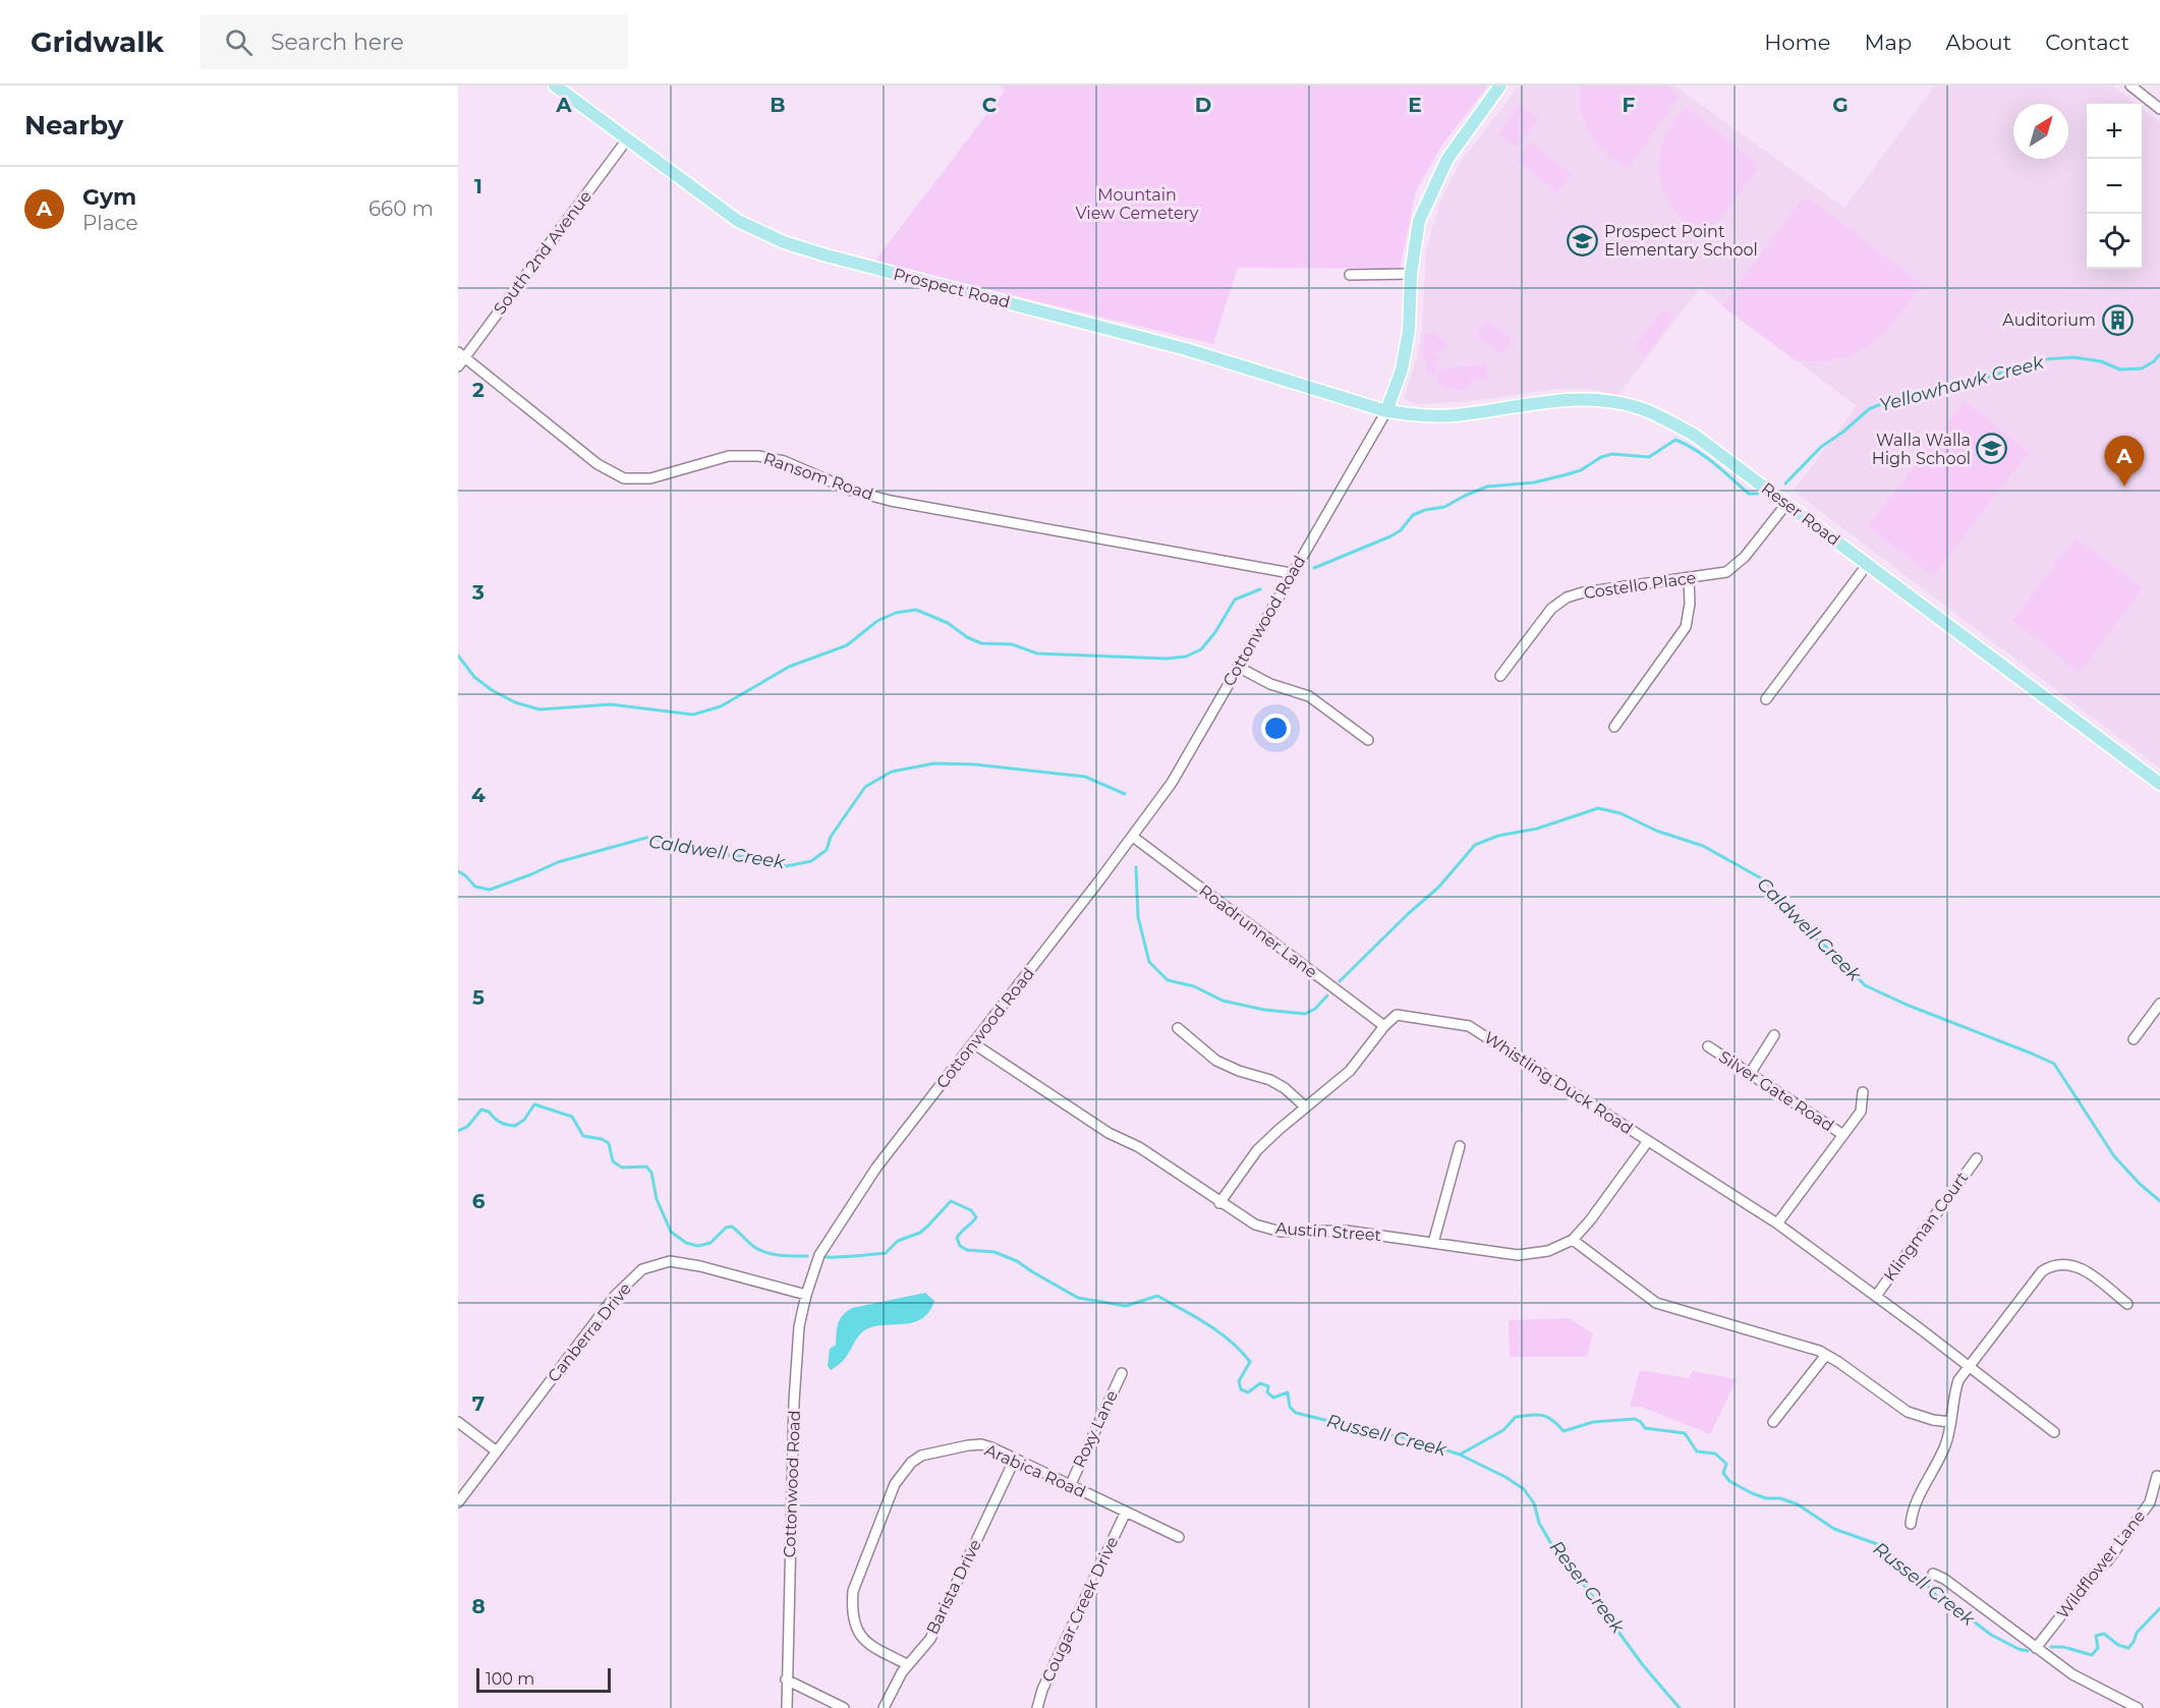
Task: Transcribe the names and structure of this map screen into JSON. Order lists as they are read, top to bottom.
{
  "streets": {
    "main road": ["Prospect Road", "Reser Road"],
    "street": [
      "South 2nd Avenue",
      "Ransom Road",
      "Costello Place",
      "Cottonwood Road",
      "Roadrunner Lane",
      "Whistling Duck Road",
      "Silver Gate Road",
      "Klingman Court",
      "Austin Street",
      "Canberra Drive",
      "Roxy Lane",
      "Arabica Road",
      "Wildflower Lane",
      "Barista Drive",
      "Cougar Creek Drive"
    ]
  },
  "crossings": [
    ["South 2nd Avenue", "Prospect Road"],
    ["South 2nd Avenue", "Ransom Road"],
    ["Prospect Road", "Reser Road"],
    ["Prospect Road", "Cottonwood Road"],
    ["Ransom Road", "Cottonwood Road"],
    ["Reser Road", "Costello Place"],
    ["Reser Road", "Cottonwood Road"],
    ["Cottonwood Road", "Roadrunner Lane"],
    ["Cottonwood Road", "Austin Street"],
    ["Cottonwood Road", "Canberra Drive"],
    ["Roadrunner Lane", "Whistling Duck Road"],
    ["Whistling Duck Road", "Klingman Court"],
    ["Whistling Duck Road", "Austin Street"],
    ["Roxy Lane", "Arabica Road"],
    ["Arabica Road", "Barista Drive"],
    ["Arabica Road", "Cougar Creek Drive"]
  ],
  "water": [
    "Yellowhawk Creek",
    "Caldwell Creek",
    "Russell Creek",
    "Reser Creek"
  ],
  "parks": ["Mountain View Cemetery"],
  "places": {
    "school or university": ["Prospect Point Elementary School", "Walla Walla High School"],
    "building": ["Auditorium"]
  },
  "scale_bar": "100 m",
  "north": "top right",
  "page": {
    "header": "Gridwalk",
    "search": "Search here",
    "nav": [
      "Home",
      "Map",
      "About",
      "Contact"
    ],
    "heading": "Nearby",
    "map_buttons": ["+", "−"],
    "list": [
      {
        "mark": "A",
        "name": "Gym",
        "note": "Place",
        "value": "660 m"
      }
    ],
    "pins": "A",
    "scale": "100 m"
  },
  "grid": {
    "columns": [
      "A",
      "B",
      "C",
      "D",
      "E",
      "F",
      "G"
    ],
    "rows": [
      "1",
      "2",
      "3",
      "4",
      "5",
      "6",
      "7",
      "8"
    ]
  }
}
